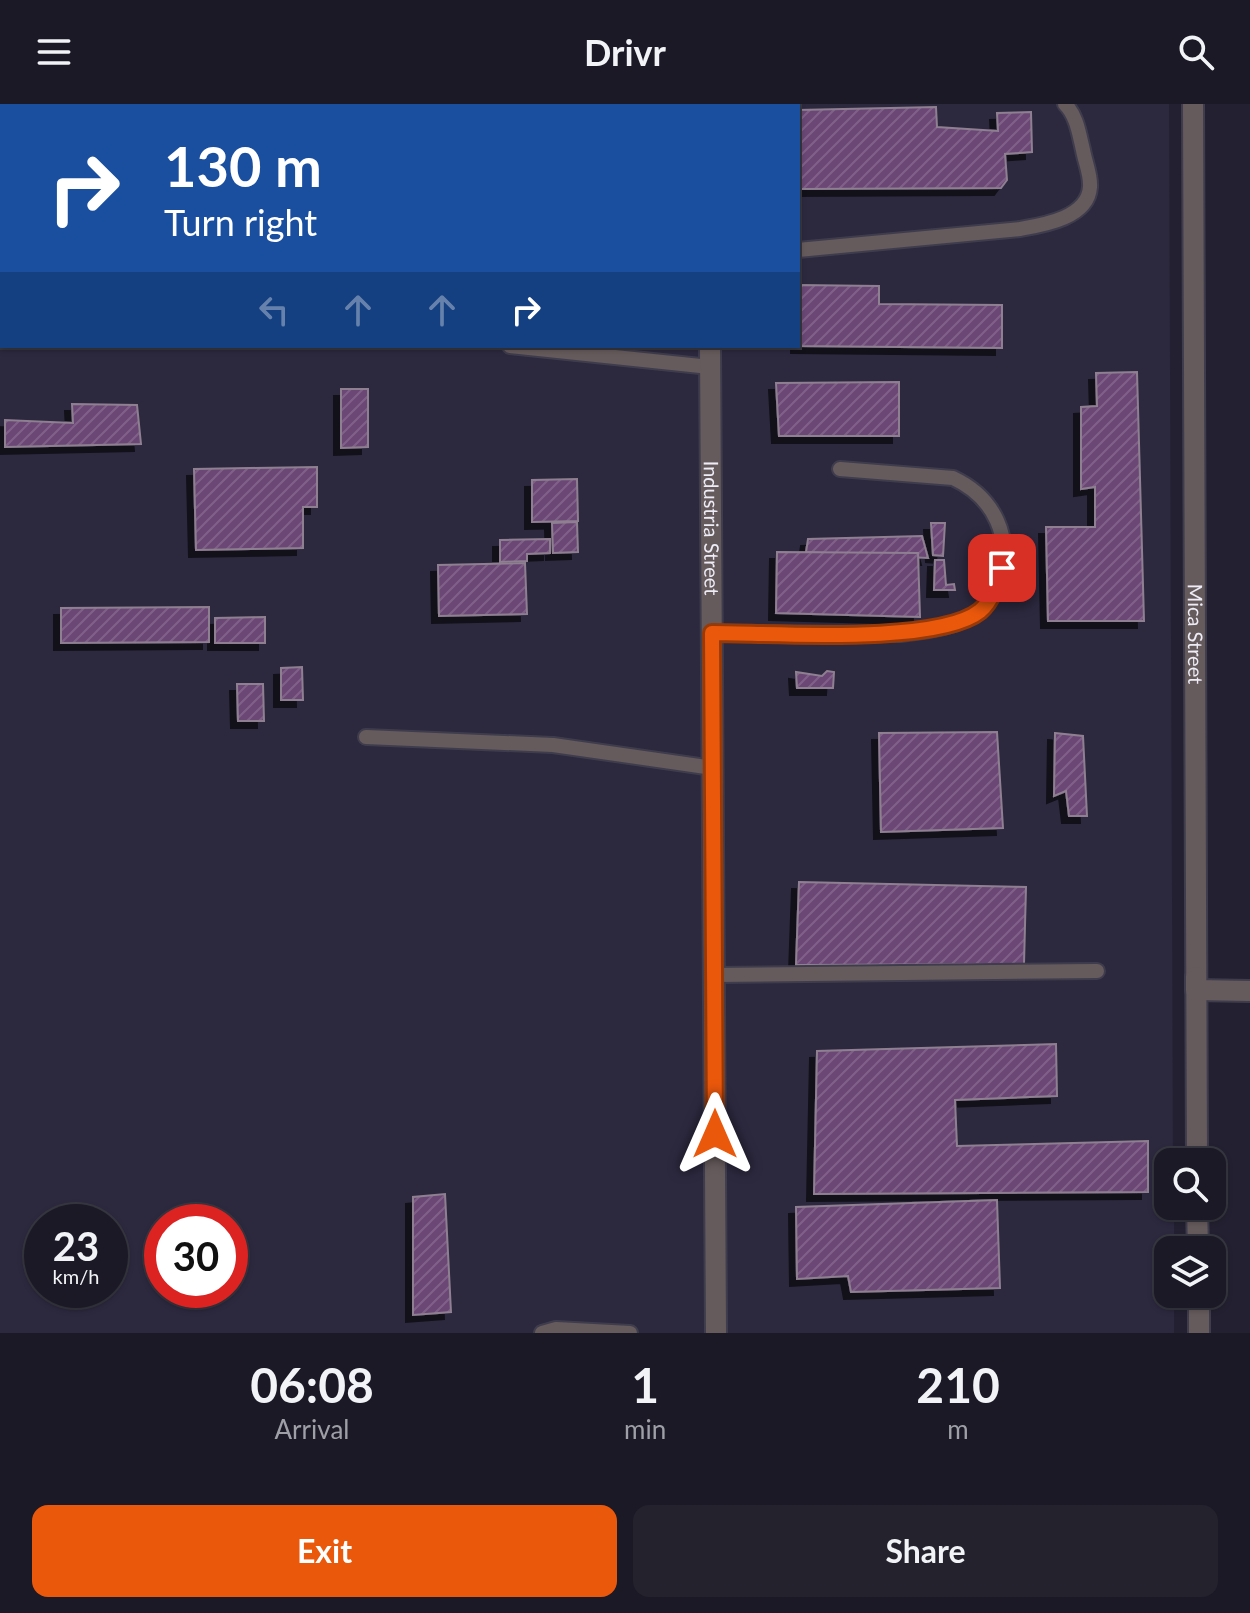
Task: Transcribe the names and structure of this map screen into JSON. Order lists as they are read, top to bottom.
{
  "streets": {
    "street": ["Industria Street", "Mica Street"]
  },
  "page": {
    "header": "Drivr",
    "turn": ["130 m", "Turn right"],
    "speed": "23 km/h",
    "limit": "30",
    "eta": [
      "06:08",
      "Arrival",
      "1",
      "min",
      "210",
      "m"
    ],
    "buttons": ["Exit", "Share"]
  }
}
